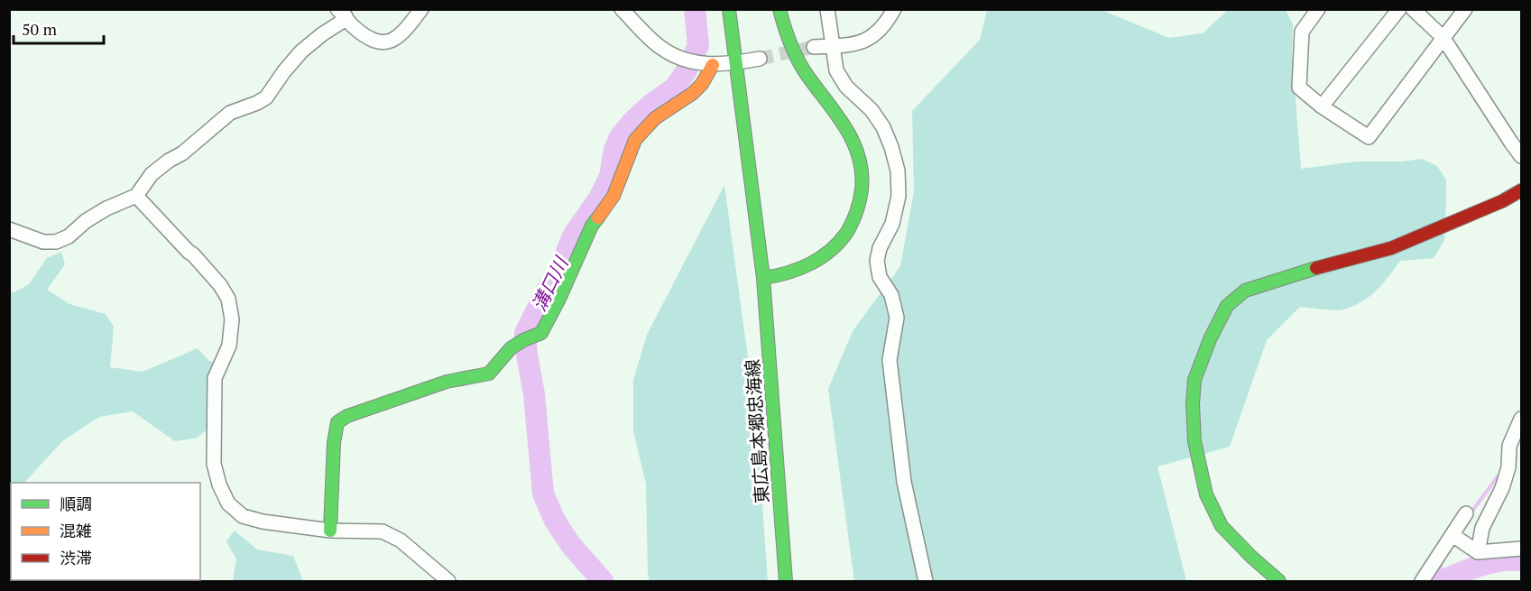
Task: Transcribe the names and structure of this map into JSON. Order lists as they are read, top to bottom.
{
  "streets": {
    "main road": ["東広島本郷忠海線"]
  },
  "water": ["溝口川"],
  "legend": ["順調", "混雑", "渋滞"],
  "scale_bar": "50 m"
}
